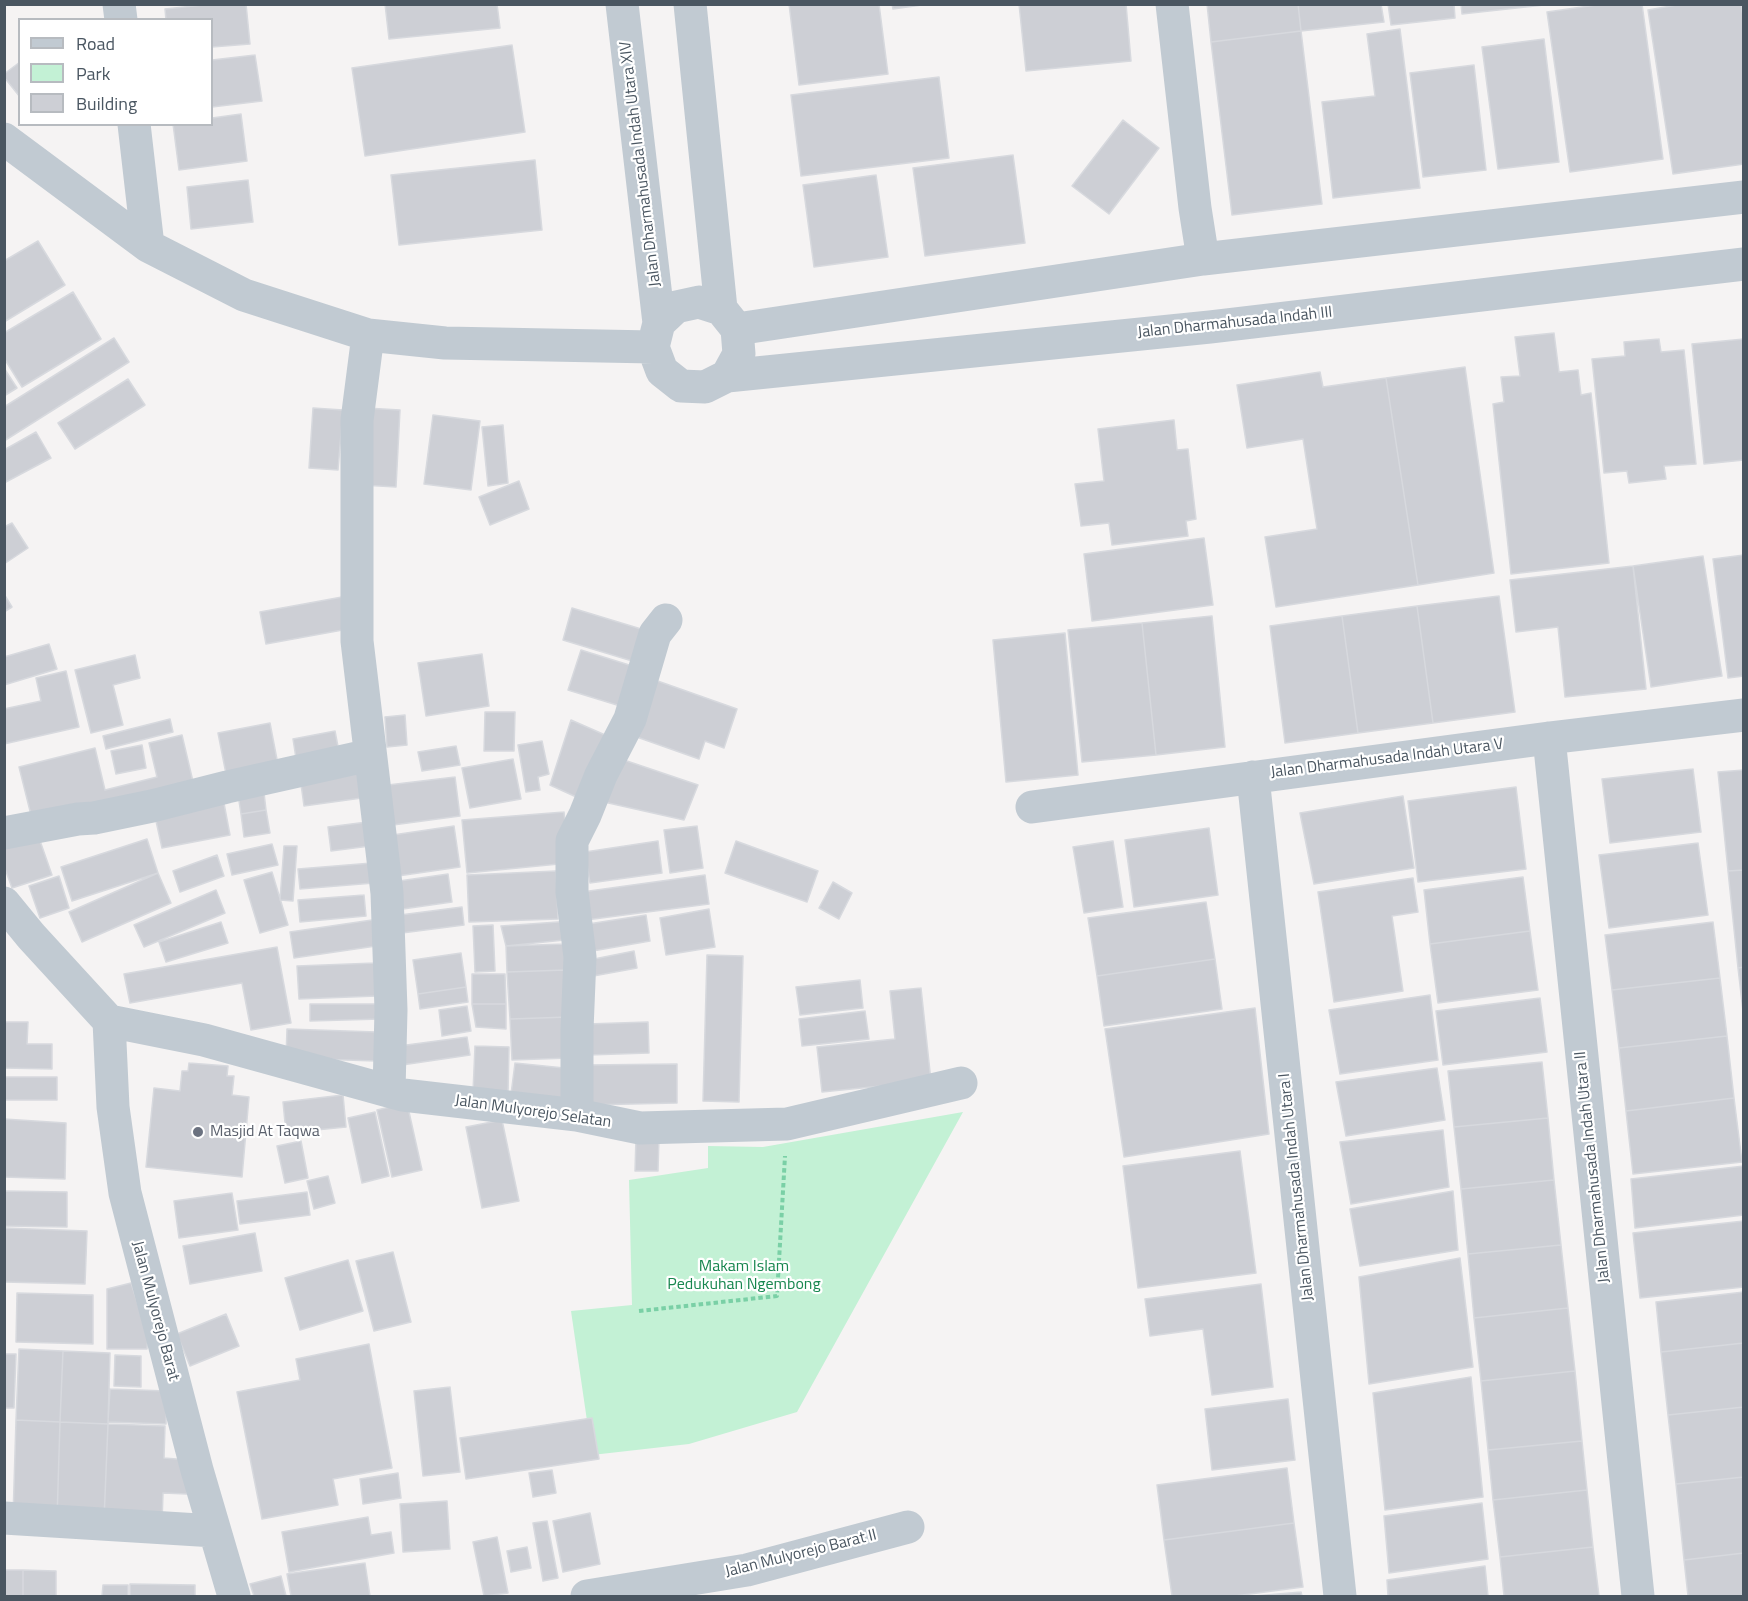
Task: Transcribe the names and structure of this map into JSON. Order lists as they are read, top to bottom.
{
  "streets": {
    "street": [
      "Jalan Dharmahusada Indah Utara XIV",
      "Jalan Dharmahusada Indah III",
      "Jalan Dharmahusada Indah Utara V",
      "Jalan Mulyorejo Selatan",
      "Jalan Dharmahusada Indah Utara II",
      "Jalan Dharmahusada Indah Utara I",
      "Jalan Mulyorejo Barat",
      "Jalan Mulyorejo Barat II"
    ]
  },
  "crossings": [
    ["Jalan Dharmahusada Indah Utara XIV", "Jalan Dharmahusada Indah III"],
    ["Jalan Dharmahusada Indah Utara V", "Jalan Dharmahusada Indah Utara II"],
    ["Jalan Dharmahusada Indah Utara V", "Jalan Dharmahusada Indah Utara I"],
    ["Jalan Mulyorejo Selatan", "Jalan Mulyorejo Barat"]
  ],
  "parks": ["Makam Islam Pedukuhan Ngembong"],
  "places": ["Masjid At Taqwa"],
  "legend": ["Road", "Park", "Building"]
}
